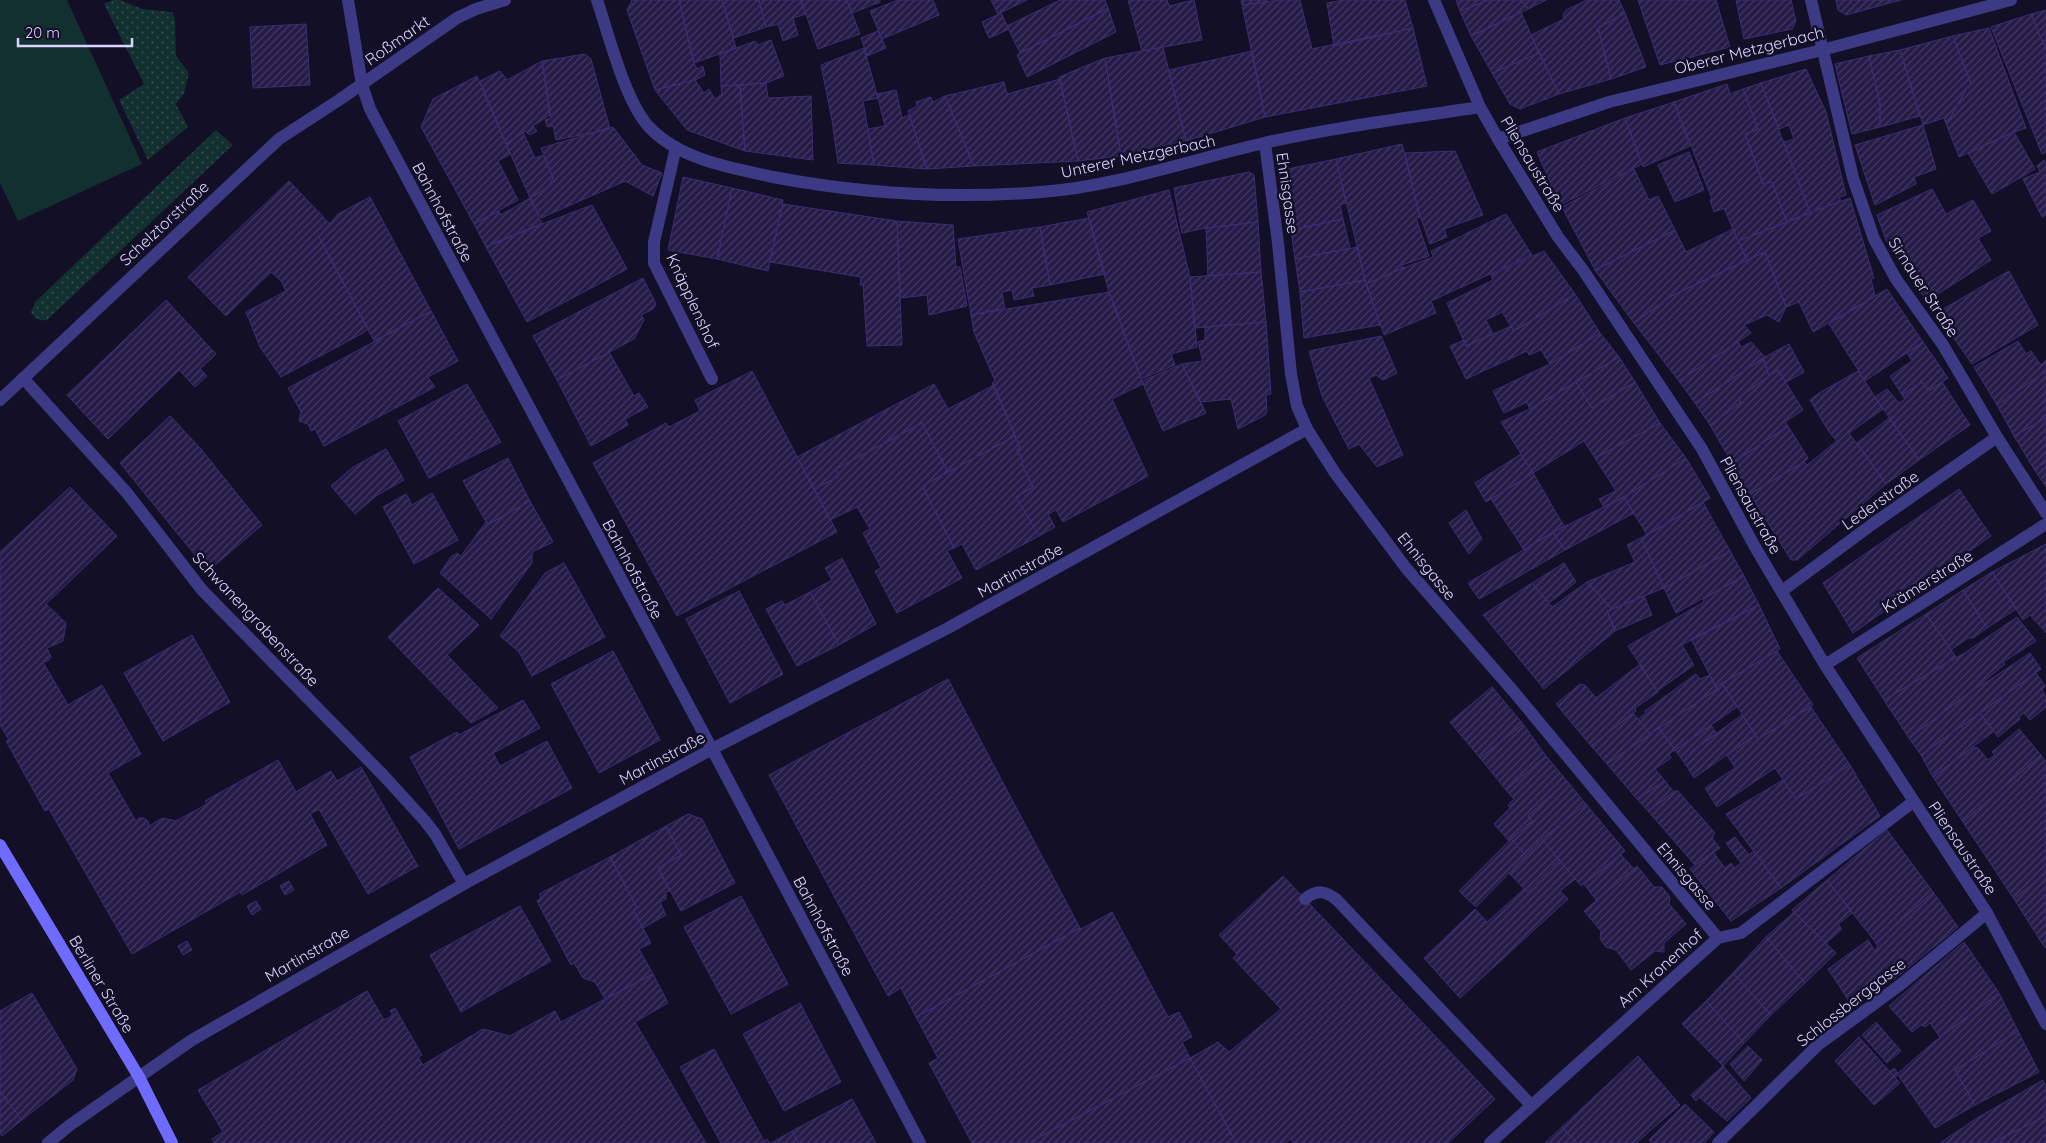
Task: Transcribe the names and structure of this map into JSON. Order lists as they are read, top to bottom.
{
  "streets": {
    "main road": ["Berliner Straße"],
    "street": [
      "Roßmarkt",
      "Oberer Metzgerbach",
      "Unterer Metzgerbach",
      "Pliensaustraße",
      "Ehnisgasse",
      "Bahnhofstraße",
      "Schelztorstraße",
      "Sirnauer Straße",
      "Knäpplenshof",
      "Lederstraße",
      "Martinstraße",
      "Krämerstraße",
      "Schwanengrabenstraße",
      "Am Kronenhof",
      "Schlossberggasse"
    ]
  },
  "crossings": [
    ["Roßmarkt", "Bahnhofstraße"],
    ["Roßmarkt", "Schelztorstraße"],
    ["Oberer Metzgerbach", "Pliensaustraße"],
    ["Oberer Metzgerbach", "Sirnauer Straße"],
    ["Unterer Metzgerbach", "Pliensaustraße"],
    ["Unterer Metzgerbach", "Ehnisgasse"],
    ["Unterer Metzgerbach", "Knäpplenshof"],
    ["Pliensaustraße", "Lederstraße"],
    ["Pliensaustraße", "Krämerstraße"],
    ["Pliensaustraße", "Am Kronenhof"],
    ["Pliensaustraße", "Schlossberggasse"],
    ["Ehnisgasse", "Martinstraße"],
    ["Ehnisgasse", "Am Kronenhof"],
    ["Bahnhofstraße", "Schelztorstraße"],
    ["Bahnhofstraße", "Martinstraße"],
    ["Schelztorstraße", "Schwanengrabenstraße"],
    ["Sirnauer Straße", "Lederstraße"],
    ["Martinstraße", "Schwanengrabenstraße"],
    ["Martinstraße", "Berliner Straße"]
  ],
  "scale_bar": "20 m"
}
